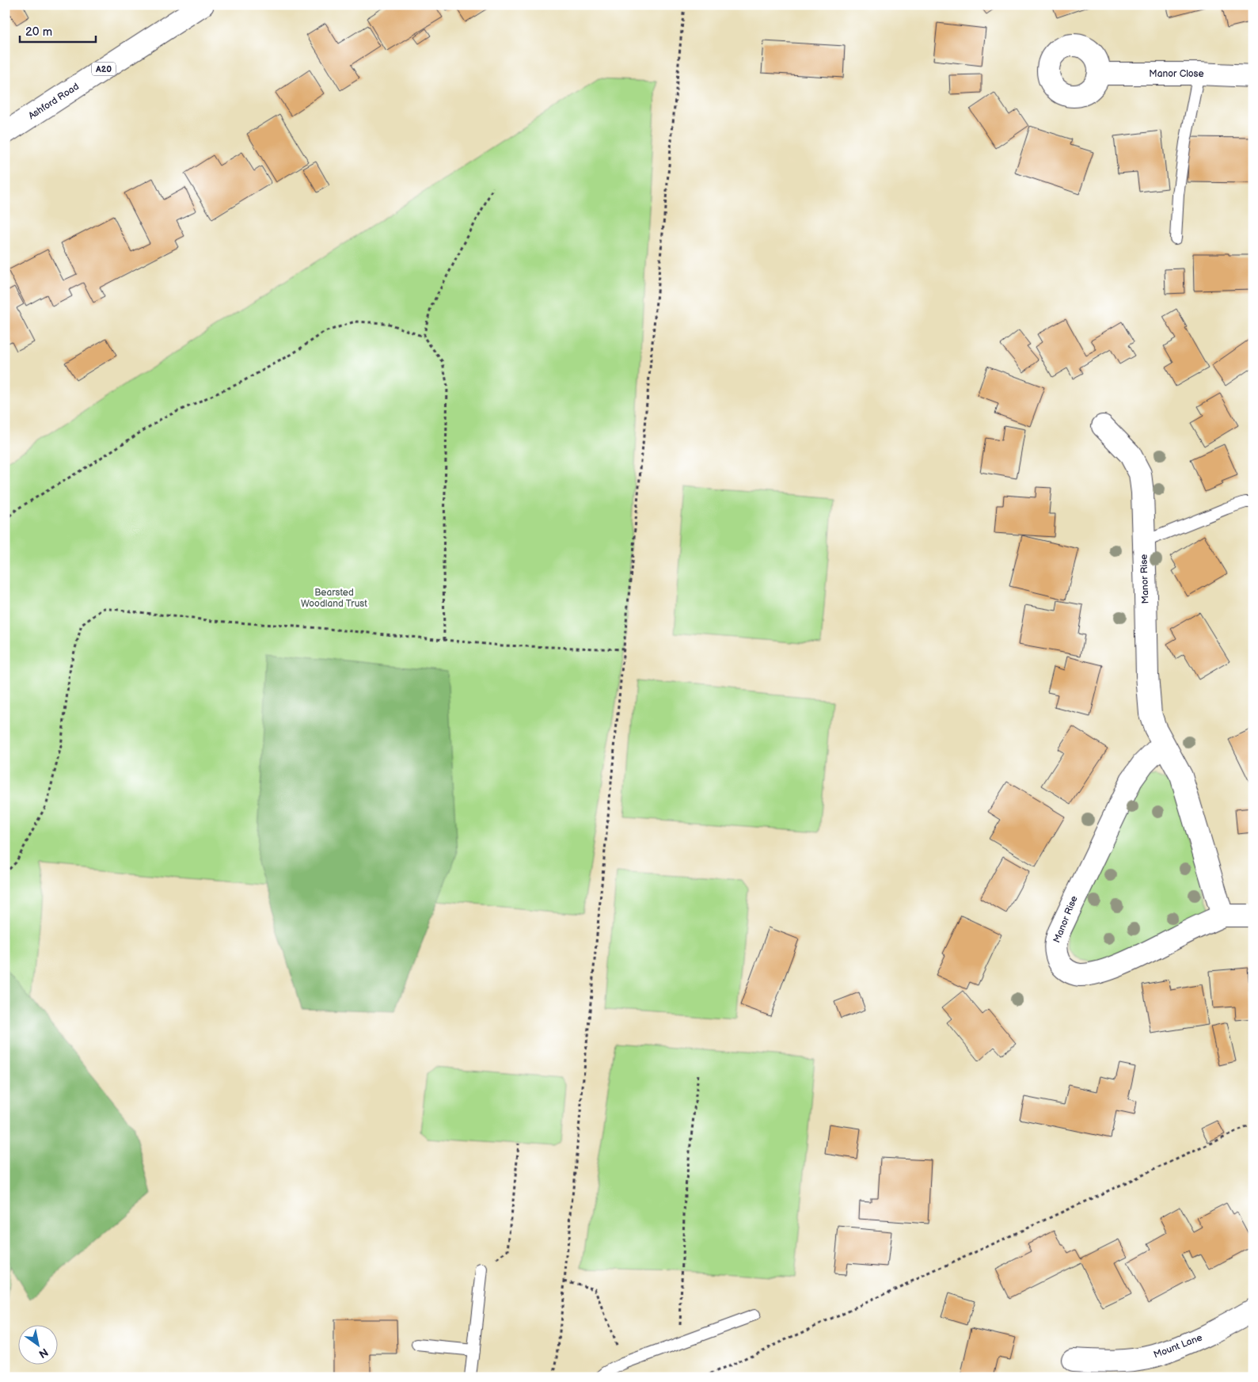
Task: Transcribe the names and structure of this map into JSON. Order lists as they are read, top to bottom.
{
  "streets": {
    "street": [
      "A20",
      "Manor Close",
      "Ashford Road",
      "Manor Rise",
      "Mount Lane"
    ]
  },
  "parks": ["Bearsted Woodland Trust"],
  "scale_bar": "20 m",
  "north": "bottom right"
}
